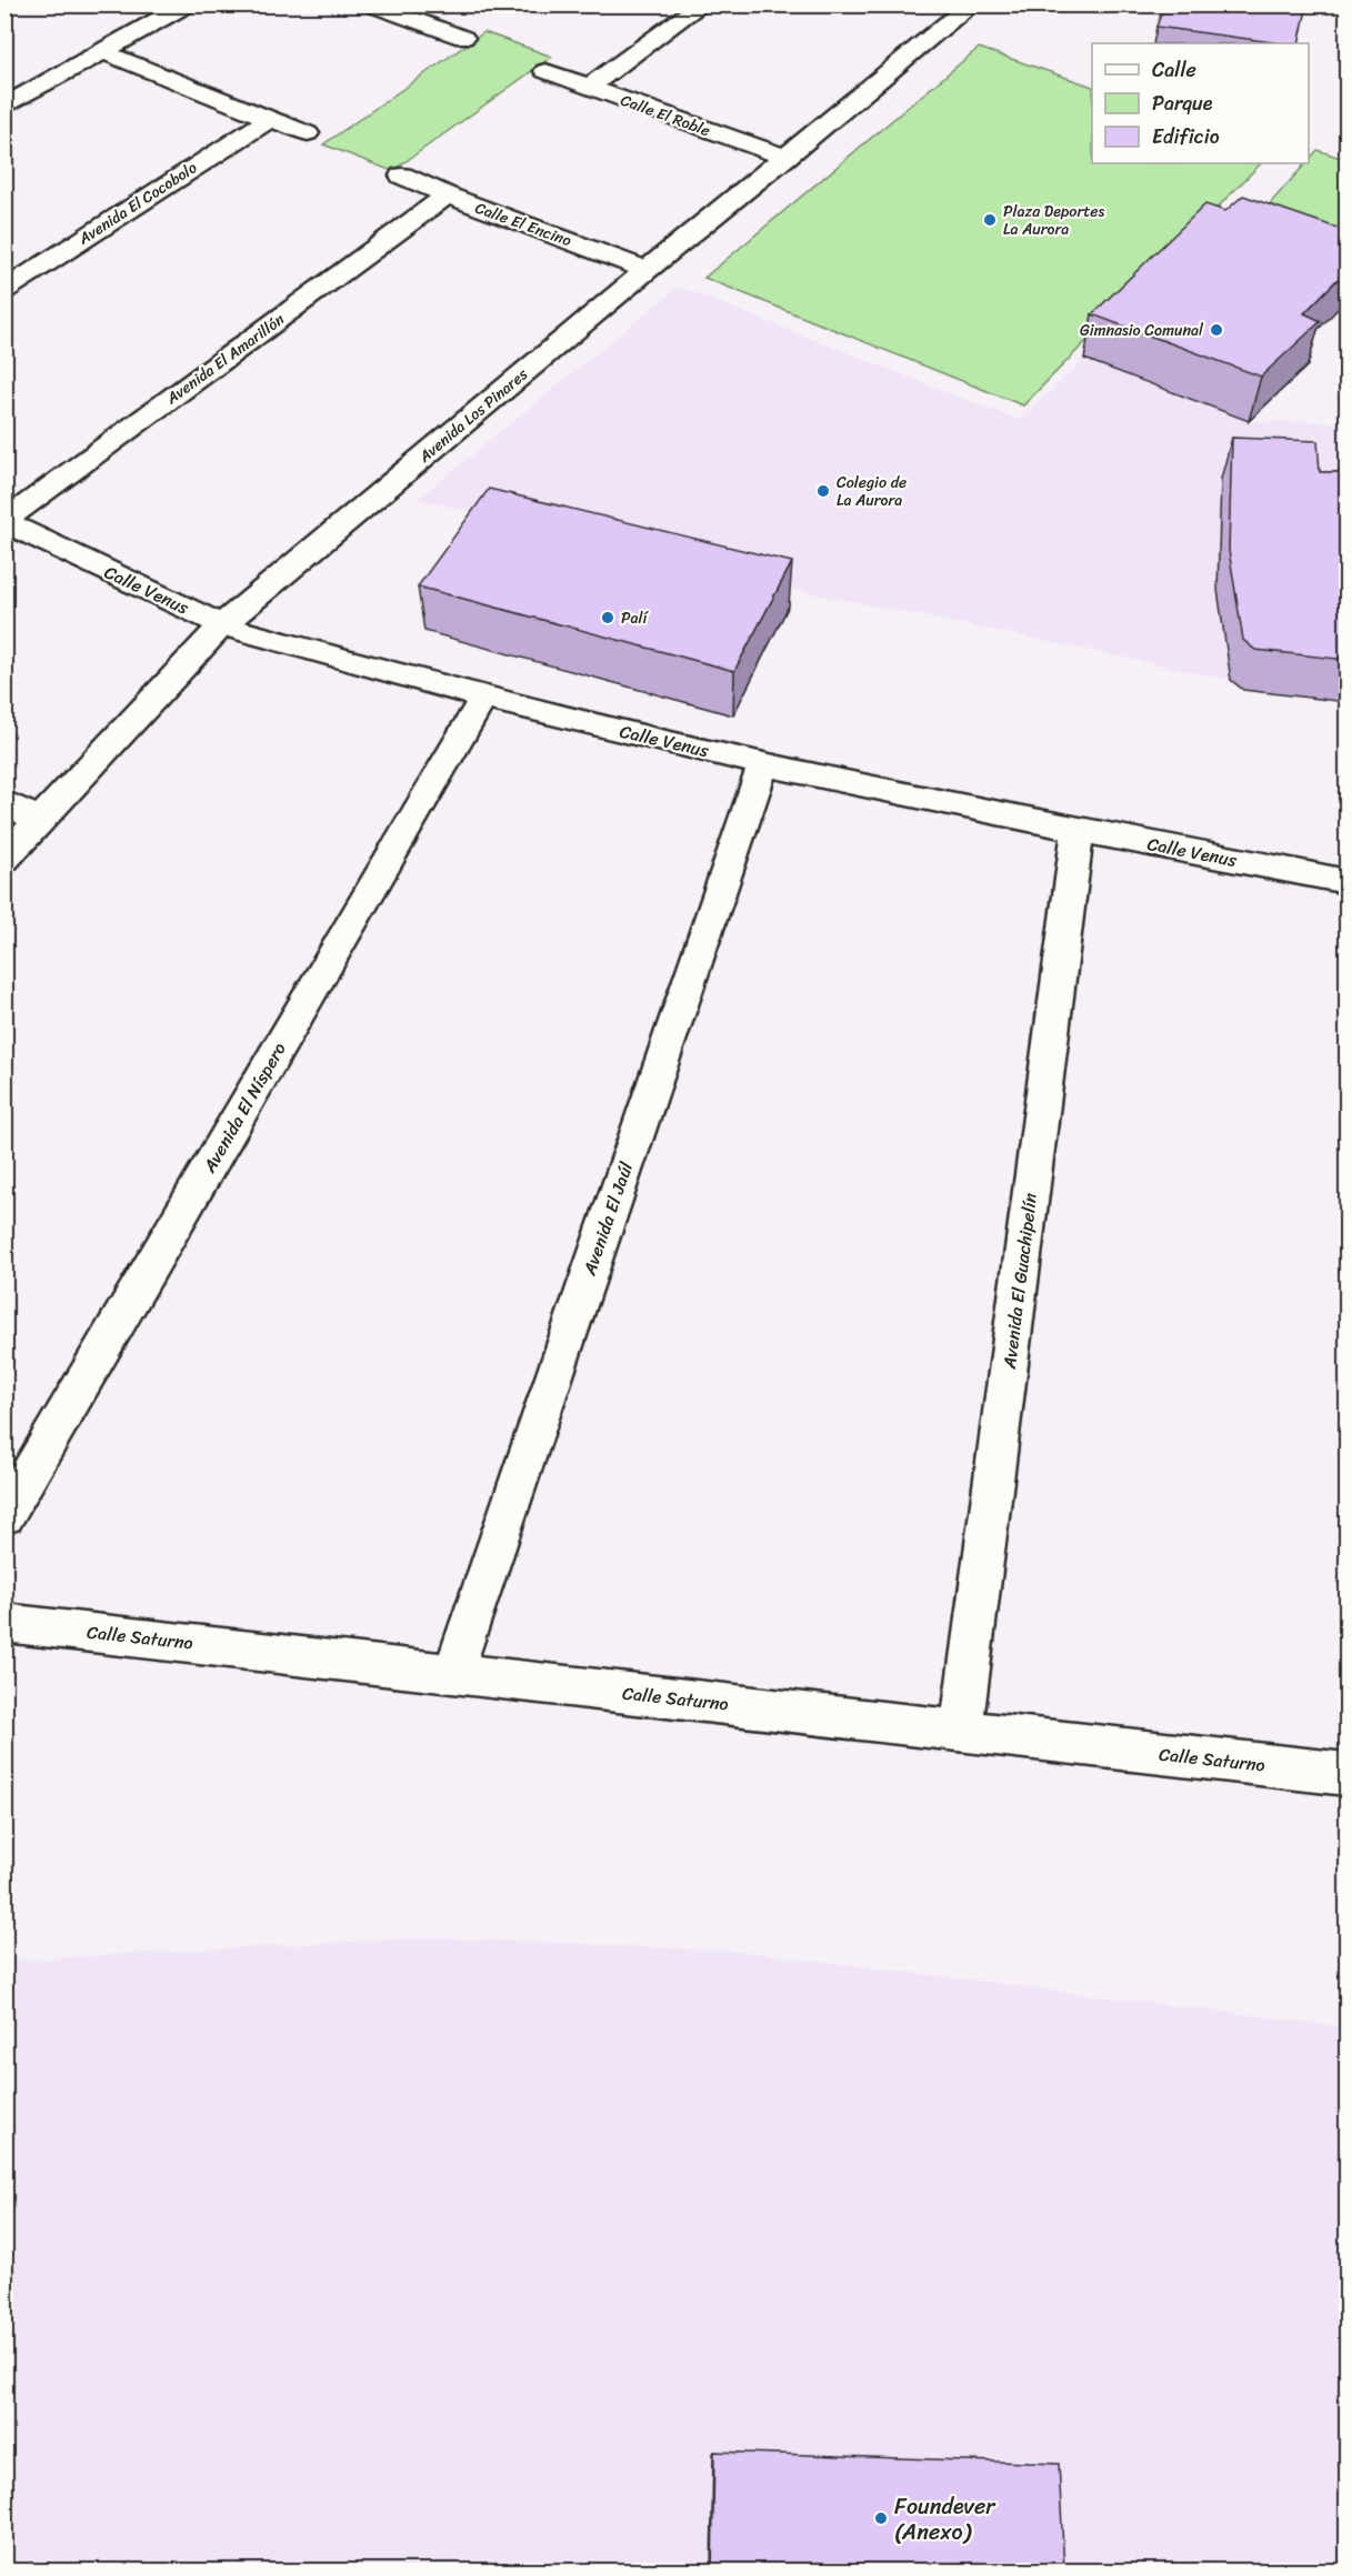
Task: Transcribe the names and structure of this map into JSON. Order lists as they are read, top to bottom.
{
  "streets": {
    "street": [
      "Calle El Roble",
      "Avenida El Cocobolo",
      "Calle El Encino",
      "Avenida El Amarillón",
      "Avenida Los Pinares",
      "Calle Venus",
      "Avenida El Níspero",
      "Avenida El Jaúl",
      "Avenida El Guachipelín",
      "Calle Saturno"
    ]
  },
  "crossings": [
    ["Calle El Roble", "Avenida Los Pinares"],
    ["Calle El Encino", "Avenida El Amarillón"],
    ["Calle El Encino", "Avenida Los Pinares"],
    ["Avenida El Amarillón", "Calle Venus"],
    ["Avenida Los Pinares", "Calle Venus"],
    ["Calle Venus", "Avenida El Níspero"],
    ["Calle Venus", "Avenida El Jaúl"],
    ["Calle Venus", "Avenida El Guachipelín"],
    ["Avenida El Jaúl", "Calle Saturno"],
    ["Avenida El Guachipelín", "Calle Saturno"]
  ],
  "places": [
    "Plaza Deportes La Aurora",
    "Gimnasio Comunal",
    "Colegio de La Aurora",
    "Palí",
    "Foundever (Anexo)"
  ],
  "legend": ["Calle", "Parque", "Edificio"]
}
